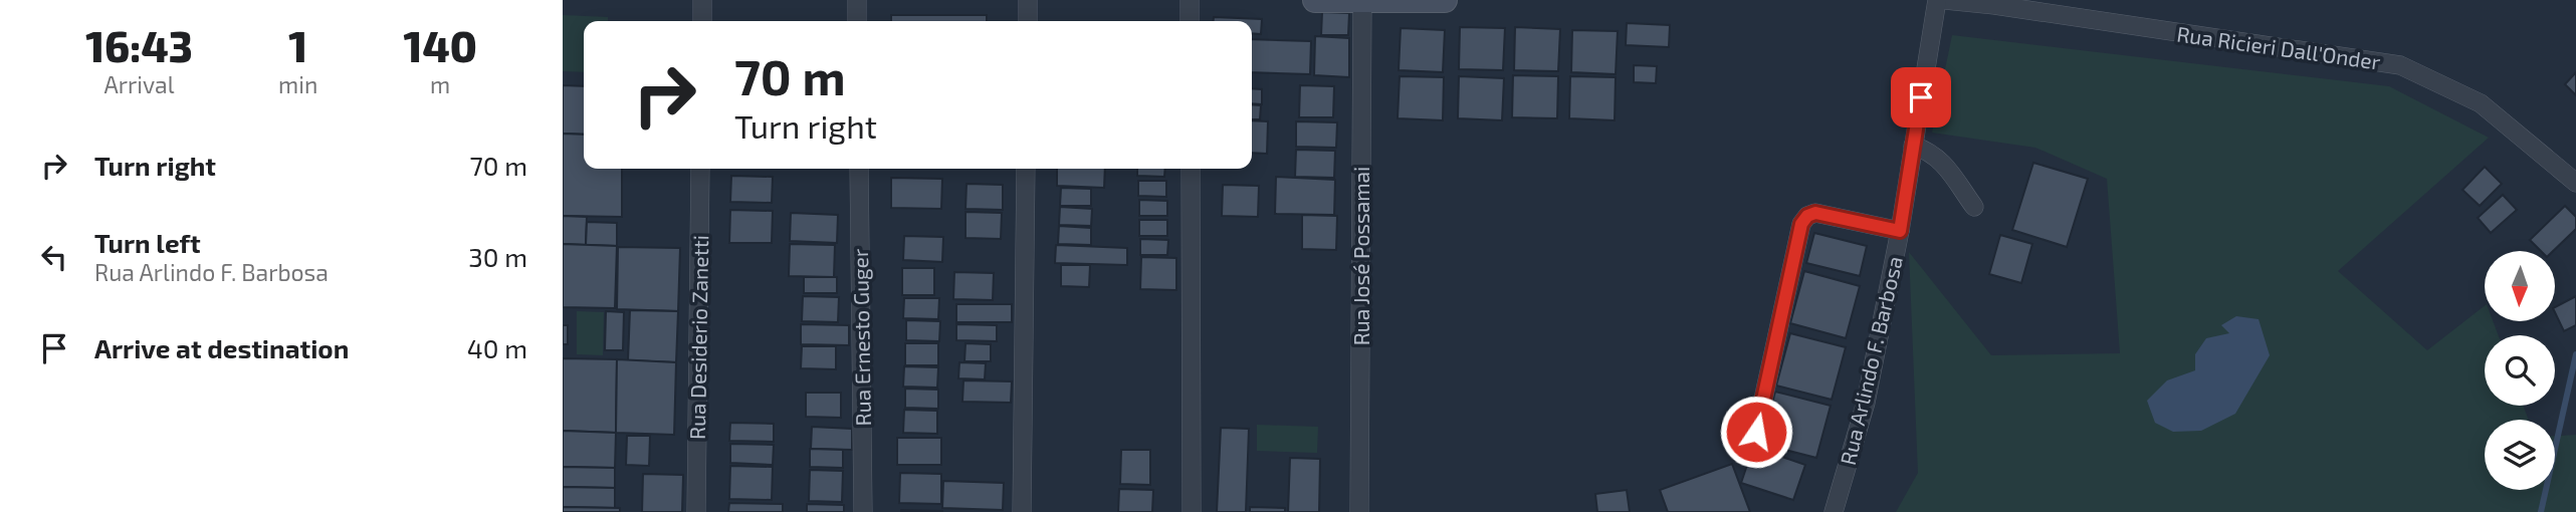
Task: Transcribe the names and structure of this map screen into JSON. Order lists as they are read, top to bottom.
{
  "streets": {
    "street": [
      "Rua Ricieri Dall'Onder",
      "Rua José Possamai",
      "Rua Desiderio Zanetti",
      "Rua Ernesto Guger",
      "Rua Arlindo F. Barbosa"
    ]
  },
  "north": "bottom",
  "page": {
    "eta": [
      "16:43",
      "Arrival",
      "1",
      "min",
      "140",
      "m"
    ],
    "turn": ["70 m", "Turn right"],
    "list": [
      {
        "name": "Turn right",
        "value": "70 m"
      },
      {
        "name": "Turn left",
        "note": "Rua Arlindo F. Barbosa",
        "value": "30 m"
      },
      {
        "name": "Arrive at destination",
        "value": "40 m"
      }
    ]
  }
}
